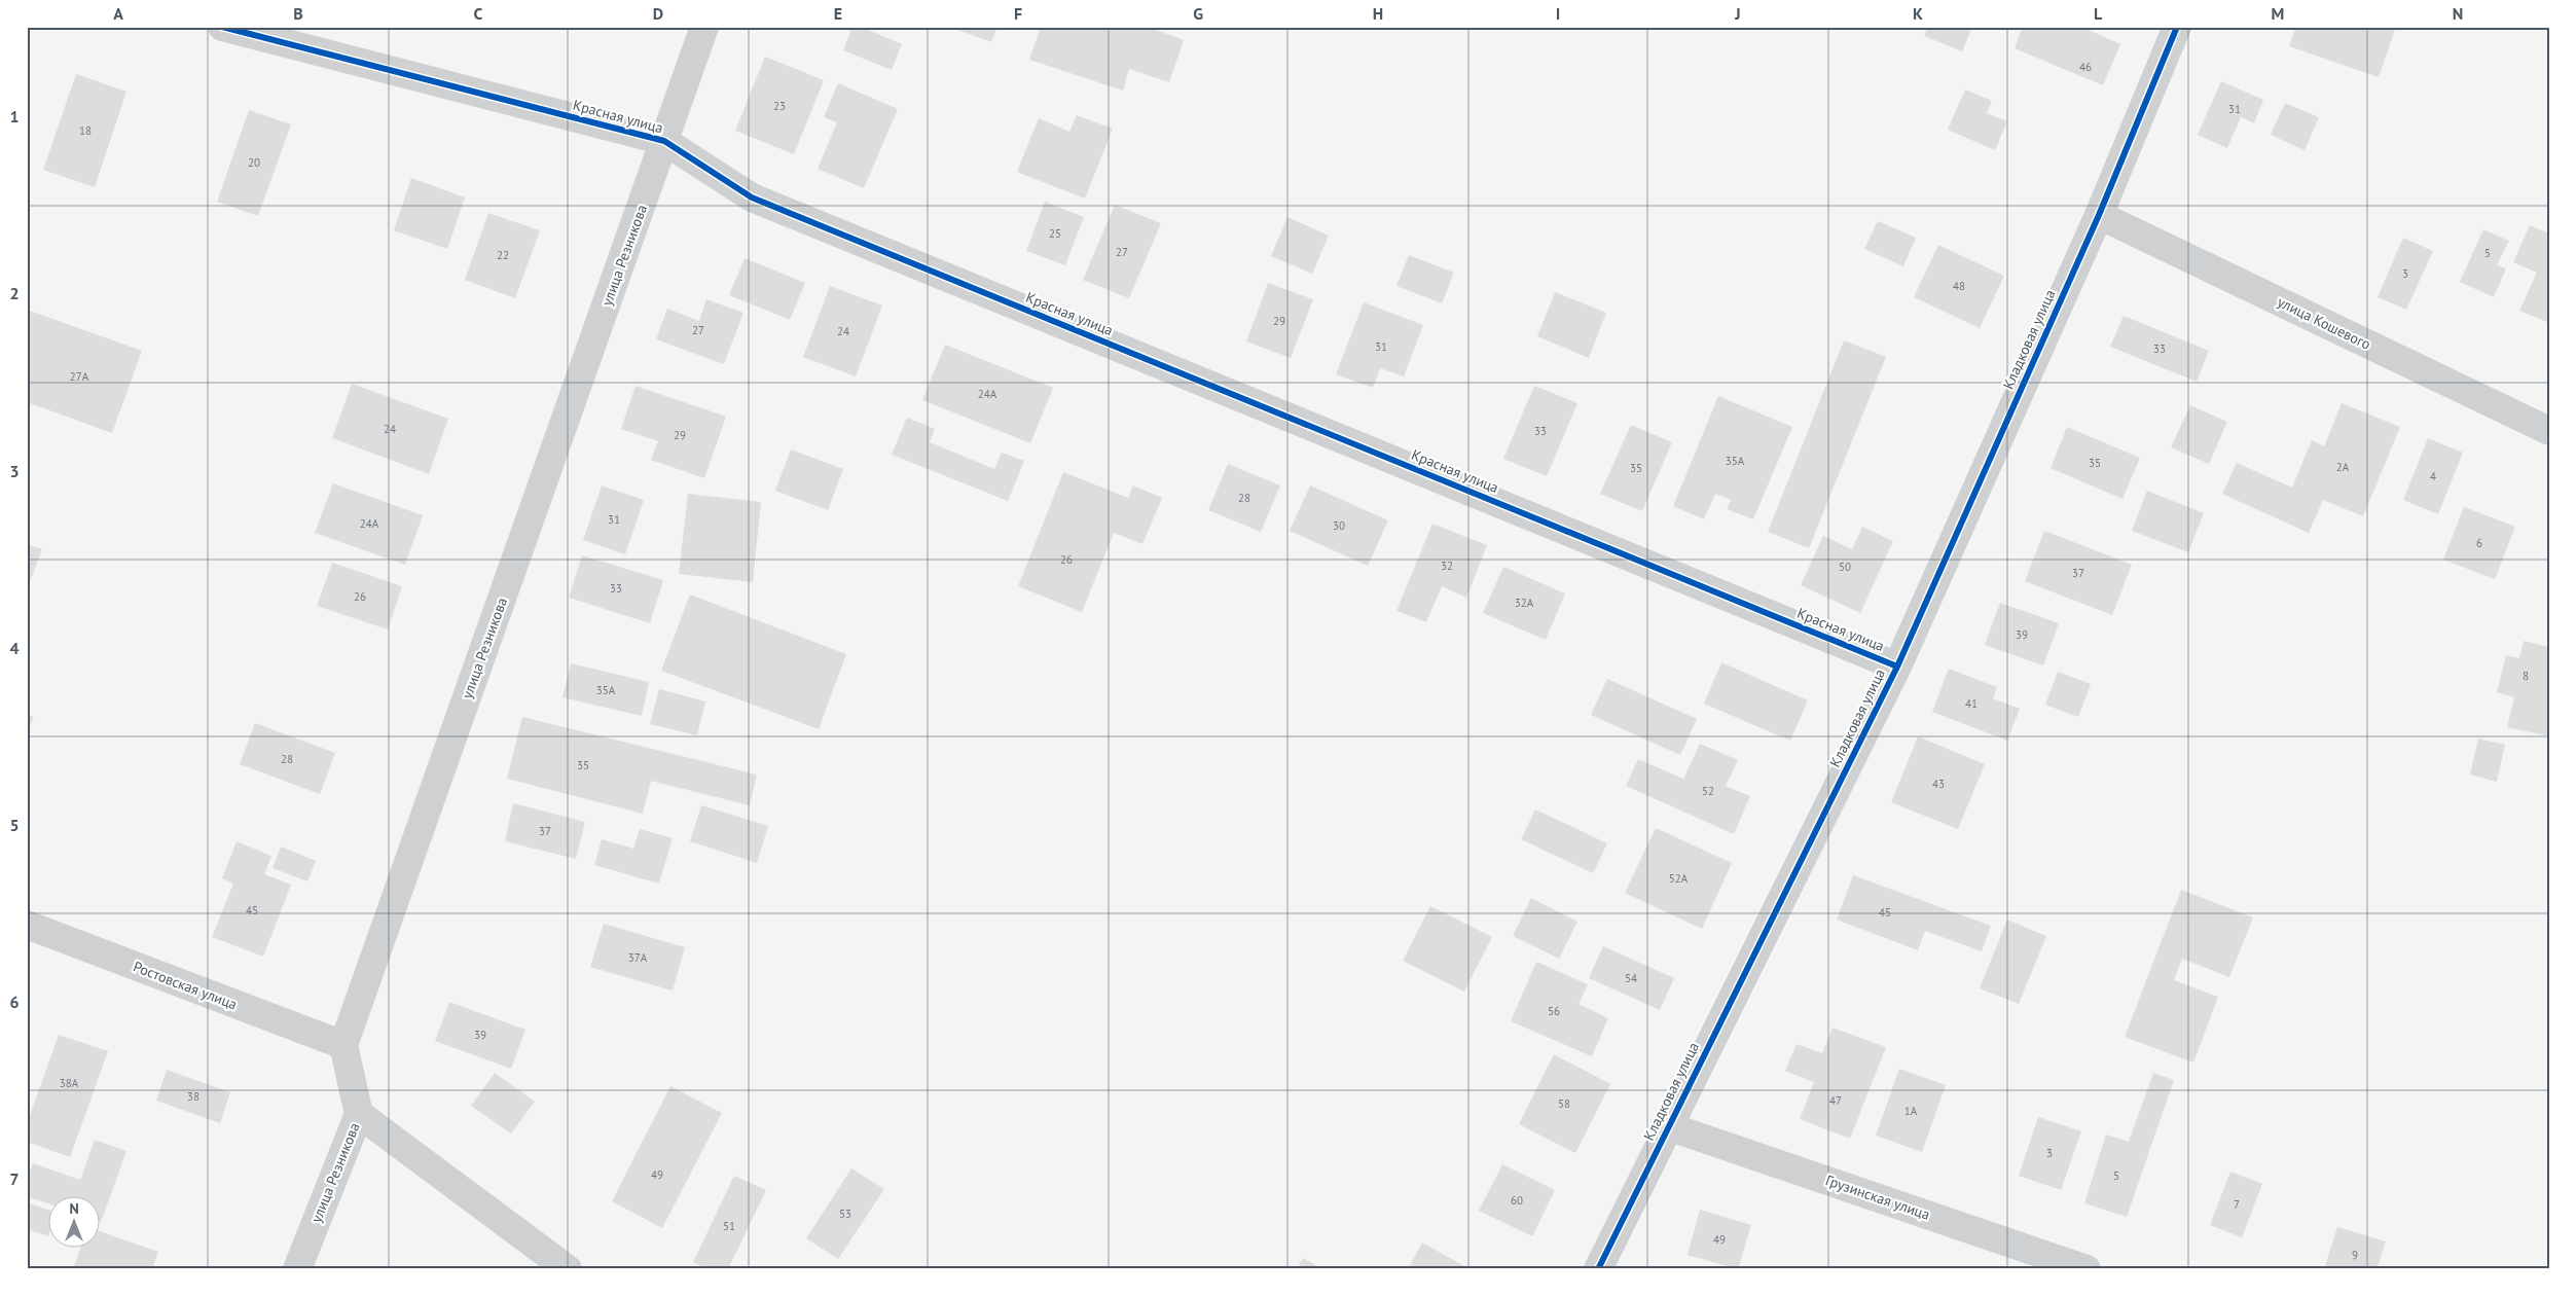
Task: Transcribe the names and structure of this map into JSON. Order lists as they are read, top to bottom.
{
  "streets": {
    "street": [
      "Красная улица",
      "улица Резникова",
      "улица Кошевого",
      "Кладковая улица",
      "Ростовская улица",
      "Грузинская улица"
    ]
  },
  "crossings": [
    ["Красная улица", "улица Резникова"],
    ["Красная улица", "Кладковая улица"],
    ["улица Резникова", "Ростовская улица"],
    ["улица Кошевого", "Кладковая улица"],
    ["Кладковая улица", "Грузинская улица"]
  ],
  "house_numbers": [
    "46",
    "23",
    "31",
    "18",
    "20",
    "25",
    "27",
    "5",
    "22",
    "3",
    "48",
    "29",
    "27",
    "24",
    "31",
    "33",
    "27А",
    "24А",
    "24",
    "33",
    "29",
    "35А",
    "35",
    "2А",
    "35",
    "4",
    "28",
    "31",
    "24А",
    "30",
    "6",
    "26",
    "32",
    "50",
    "37",
    "33",
    "26",
    "32А",
    "39",
    "8",
    "35А",
    "41",
    "28",
    "35",
    "43",
    "52",
    "37",
    "52А",
    "45",
    "45",
    "37А",
    "54",
    "56",
    "39",
    "38А",
    "38",
    "47",
    "58",
    "1А",
    "3",
    "49",
    "5",
    "60",
    "7",
    "53",
    "51",
    "49",
    "9"
  ],
  "north": "top",
  "grid": {
    "columns": [
      "A",
      "B",
      "C",
      "D",
      "E",
      "F",
      "G",
      "H",
      "I",
      "J",
      "K",
      "L",
      "M",
      "N"
    ],
    "rows": [
      "1",
      "2",
      "3",
      "4",
      "5",
      "6",
      "7"
    ]
  }
}
